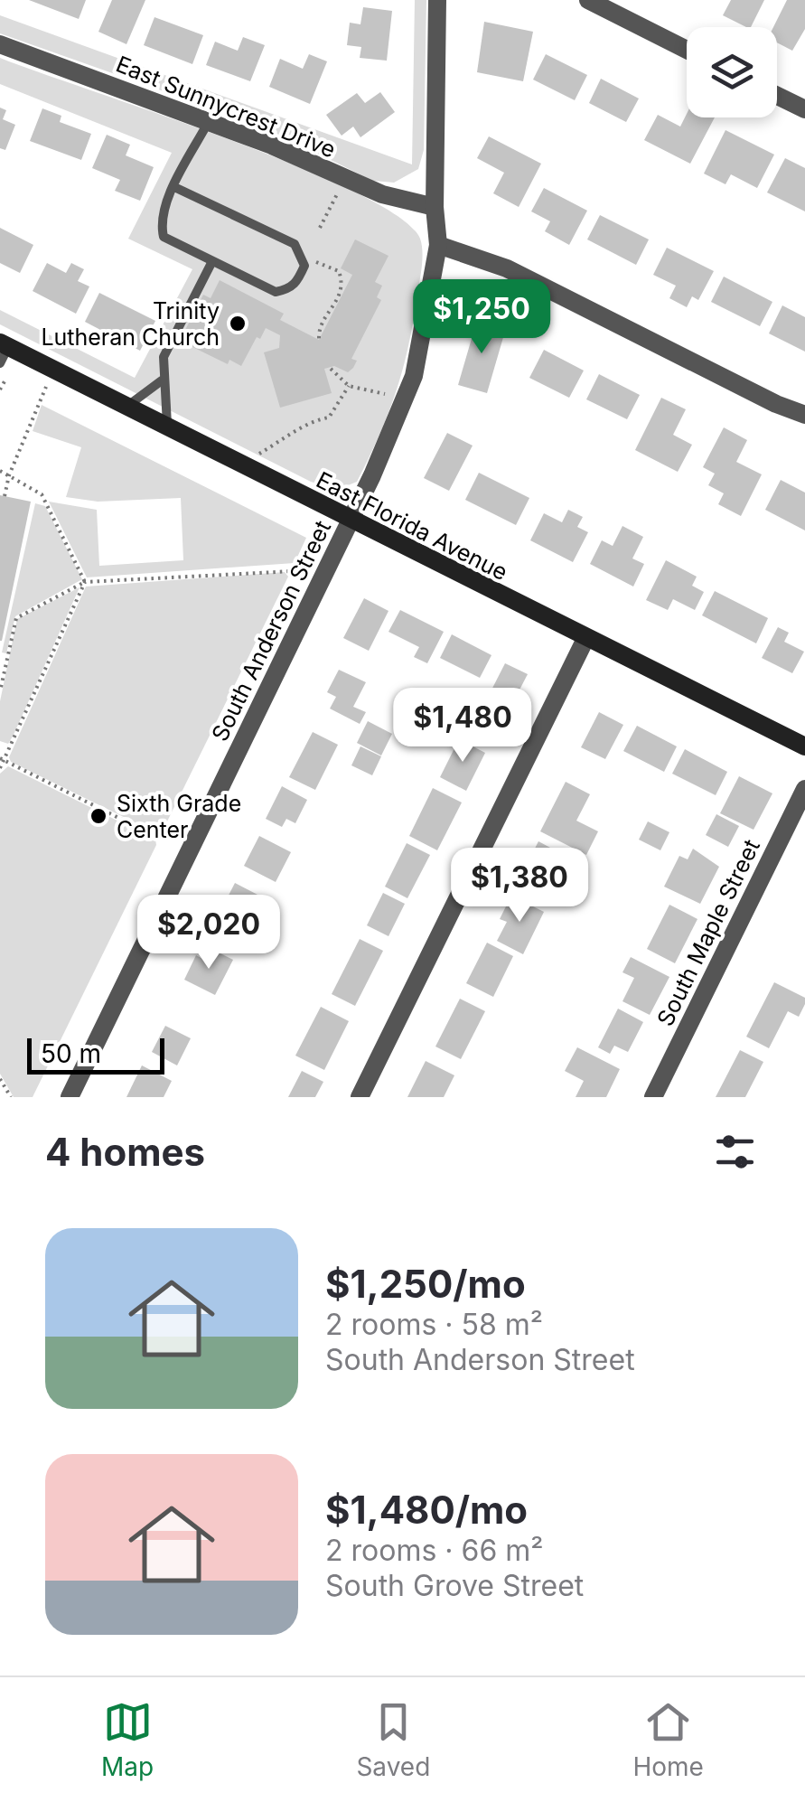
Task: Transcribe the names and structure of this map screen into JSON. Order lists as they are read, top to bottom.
{
  "streets": {
    "main road": ["East Florida Avenue"],
    "street": ["East Sunnycrest Drive", "South Anderson Street", "South Maple Street"]
  },
  "crossings": [
    ["East Sunnycrest Drive", "South Anderson Street"],
    ["East Florida Avenue", "South Anderson Street"]
  ],
  "places": ["Trinity Lutheran Church", "Sixth Grade Center"],
  "scale_bar": "50 m",
  "page": {
    "price": [
      "$1,250",
      "$1,480",
      "$1,380",
      "$2,020"
    ],
    "scale": "50 m",
    "heading": "4 homes",
    "list": [
      {
        "name": "$1,250/mo",
        "note": "2 rooms · 58 m² · South Anderson Street"
      },
      {
        "name": "$1,480/mo",
        "note": "2 rooms · 66 m² · South Grove Street"
      }
    ],
    "tabs": ["Map", "Saved", "Home"]
  }
}
